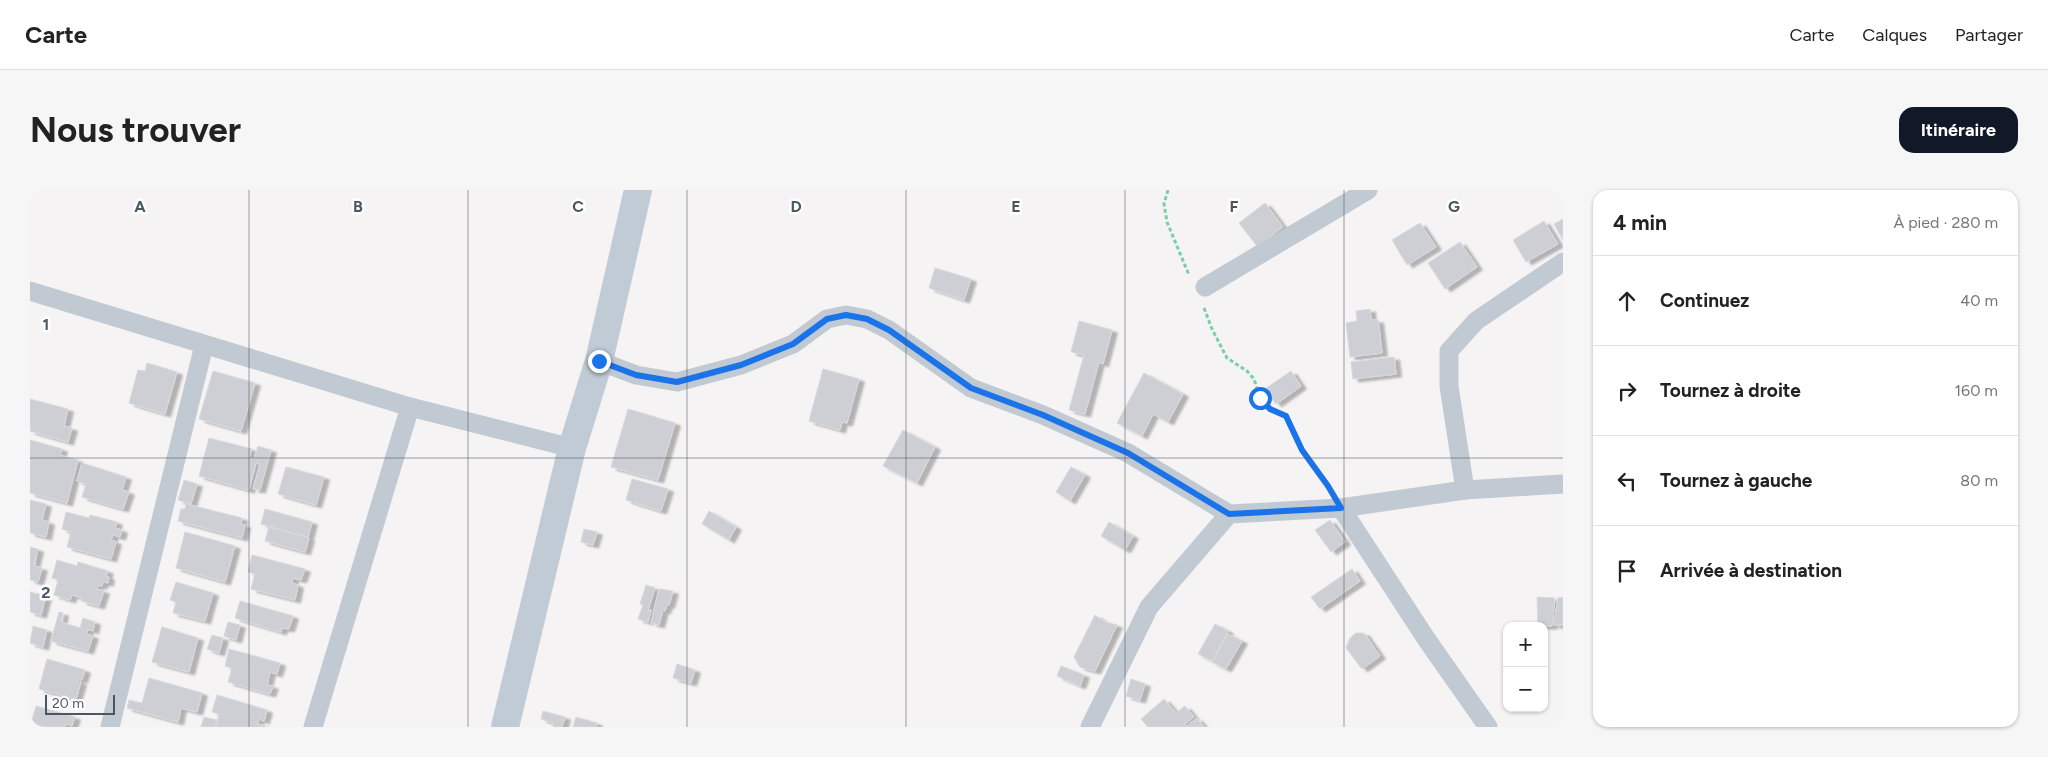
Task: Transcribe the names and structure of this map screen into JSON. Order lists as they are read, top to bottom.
{
  "scale_bar": "20 m",
  "page": {
    "header": "Carte",
    "nav": ["Carte", "Calques", "Partager"],
    "buttons": "Itinéraire",
    "title": "Nous trouver",
    "heading": ["4 min", "À pied · 280 m"],
    "list": [
      ["Continuez", "40 m"],
      ["Tournez à droite", "160 m"],
      ["Tournez à gauche", "80 m"],
      "Arrivée à destination"
    ],
    "map_buttons": ["+", "−"],
    "scale": "20 m"
  },
  "grid": {
    "columns": [
      "A",
      "B",
      "C",
      "D",
      "E",
      "F",
      "G"
    ],
    "rows": ["1", "2"]
  }
}
